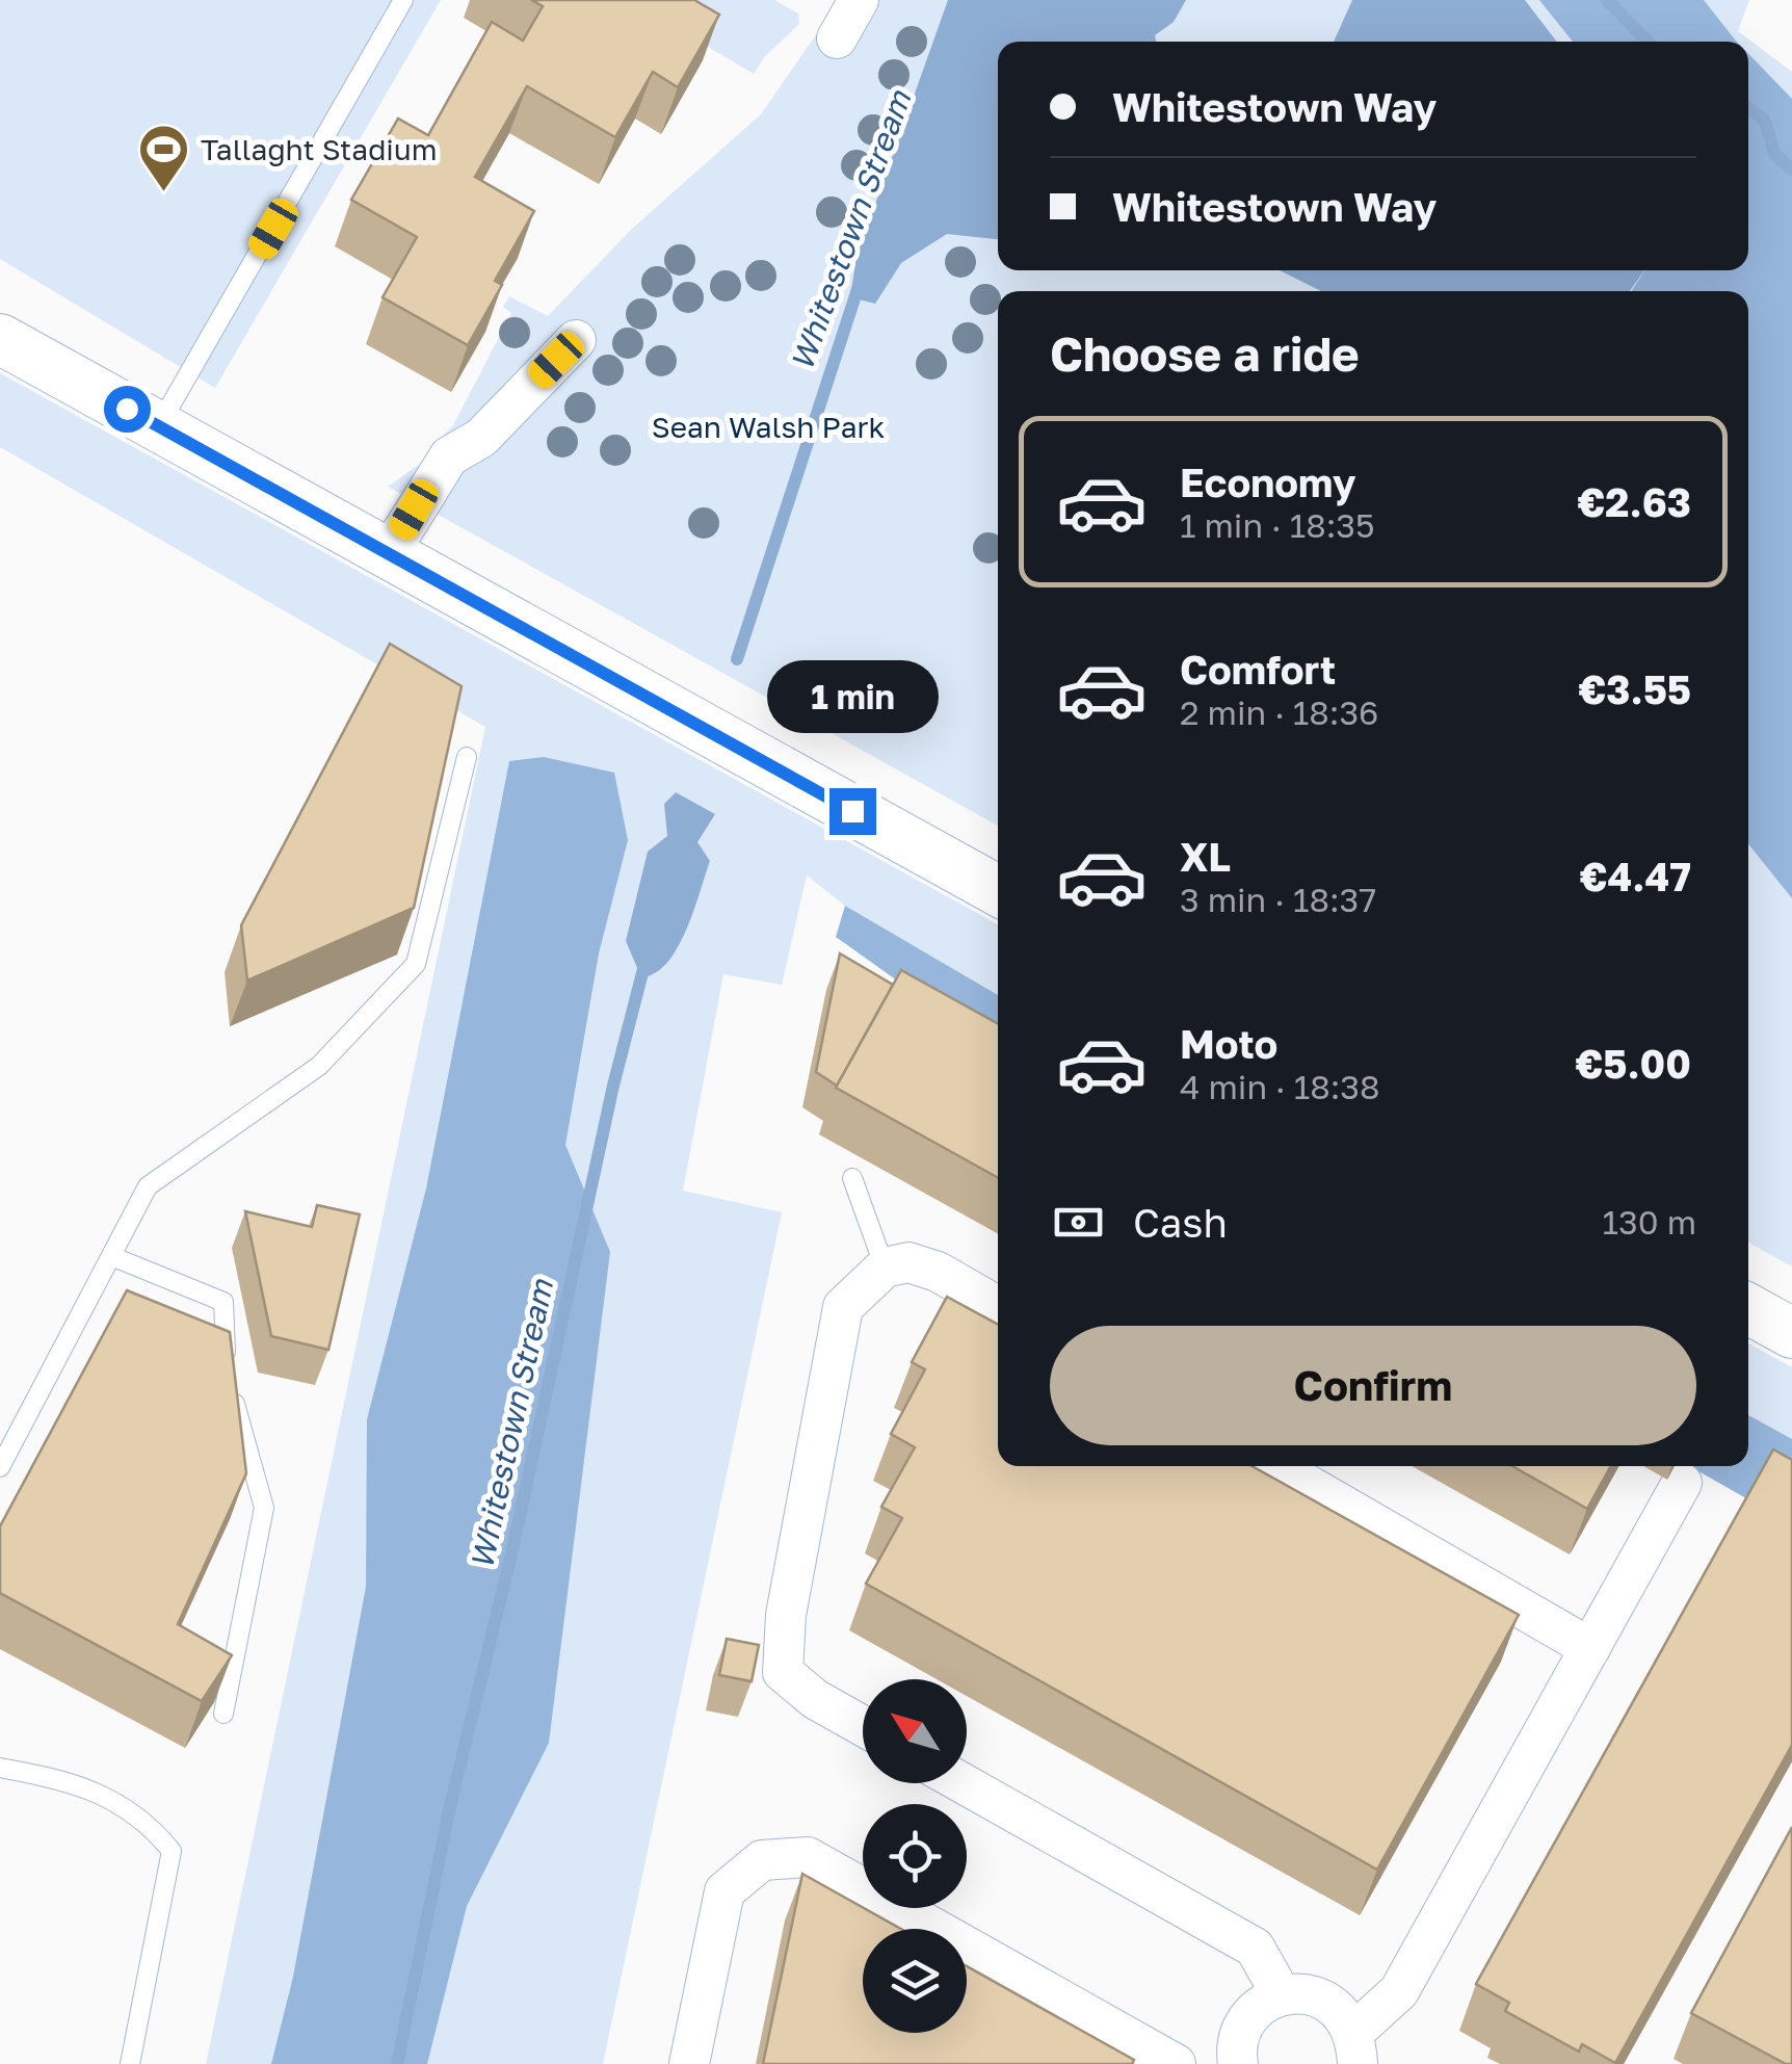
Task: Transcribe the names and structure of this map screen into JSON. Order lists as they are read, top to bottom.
{
  "water": ["Whitestown Stream"],
  "parks": ["Sean Walsh Park"],
  "places": {
    "sports": ["Tallaght Stadium"]
  },
  "north": "top left",
  "page": {
    "banner": ["Whitestown Way", "Whitestown Way"],
    "heading": "Choose a ride",
    "list": [
      {
        "name": "Economy",
        "note": "1 min · 18:35",
        "value": "€2.63"
      },
      {
        "name": "Comfort",
        "note": "2 min · 18:36",
        "value": "€3.55"
      },
      {
        "name": "XL",
        "note": "3 min · 18:37",
        "value": "€4.47"
      },
      {
        "name": "Moto",
        "note": "4 min · 18:38",
        "value": "€5.00"
      }
    ],
    "bubble": "1 min",
    "pay": ["Cash", "130 m"],
    "buttons": "Confirm"
  }
}
